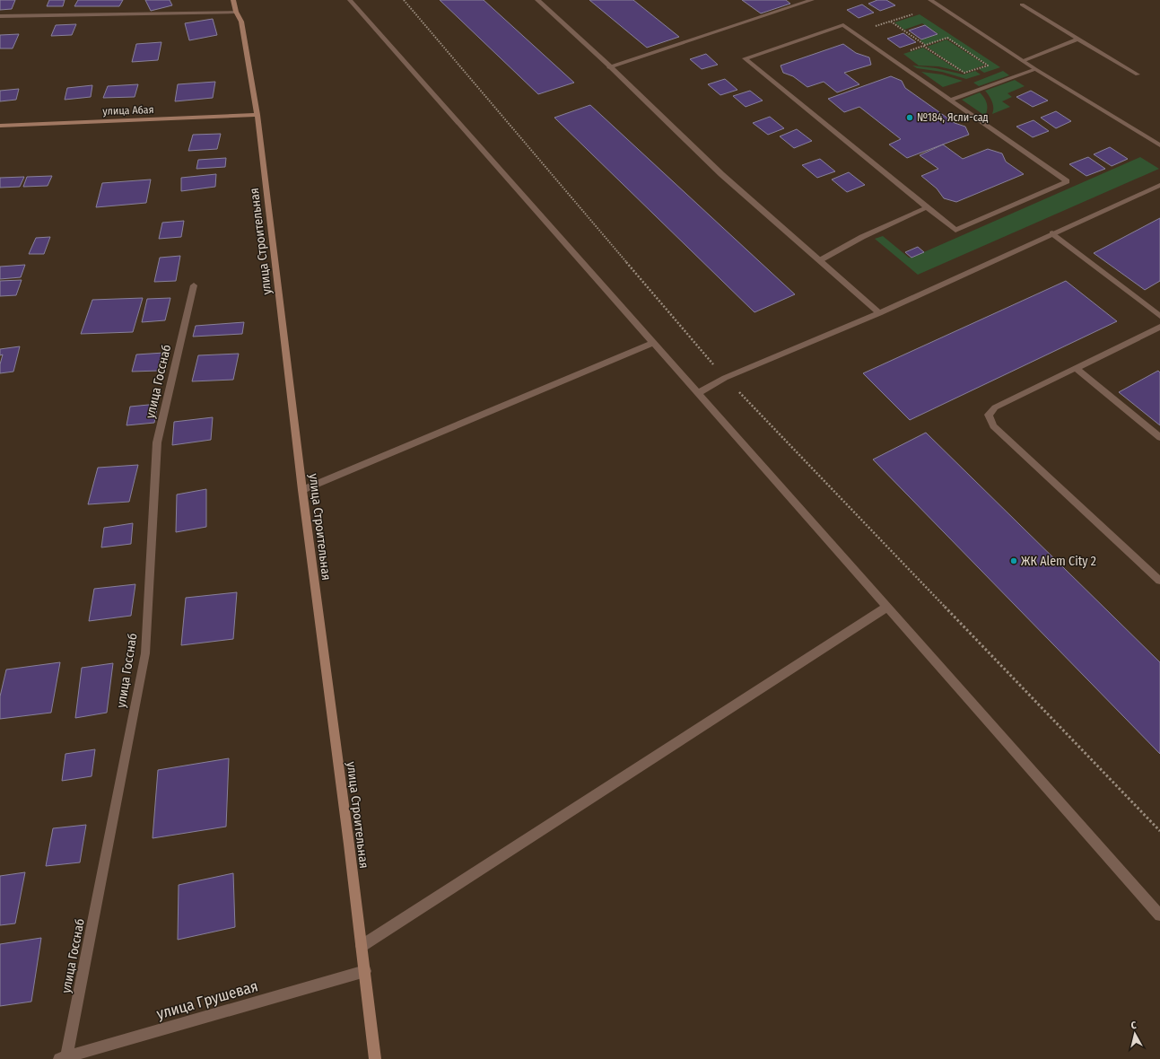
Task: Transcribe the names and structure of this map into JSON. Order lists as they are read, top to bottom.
{
  "streets": {
    "street": [
      "улица Абая",
      "улица Строительная",
      "улица Госснаб",
      "улица Грушевая"
    ]
  },
  "crossings": [
    ["улица Абая", "улица Строительная"],
    ["улица Строительная", "улица Грушевая"],
    ["улица Госснаб", "улица Грушевая"]
  ],
  "places": ["№184, Ясли-сад", "ЖК Alem City 2"],
  "north": "top"
}
